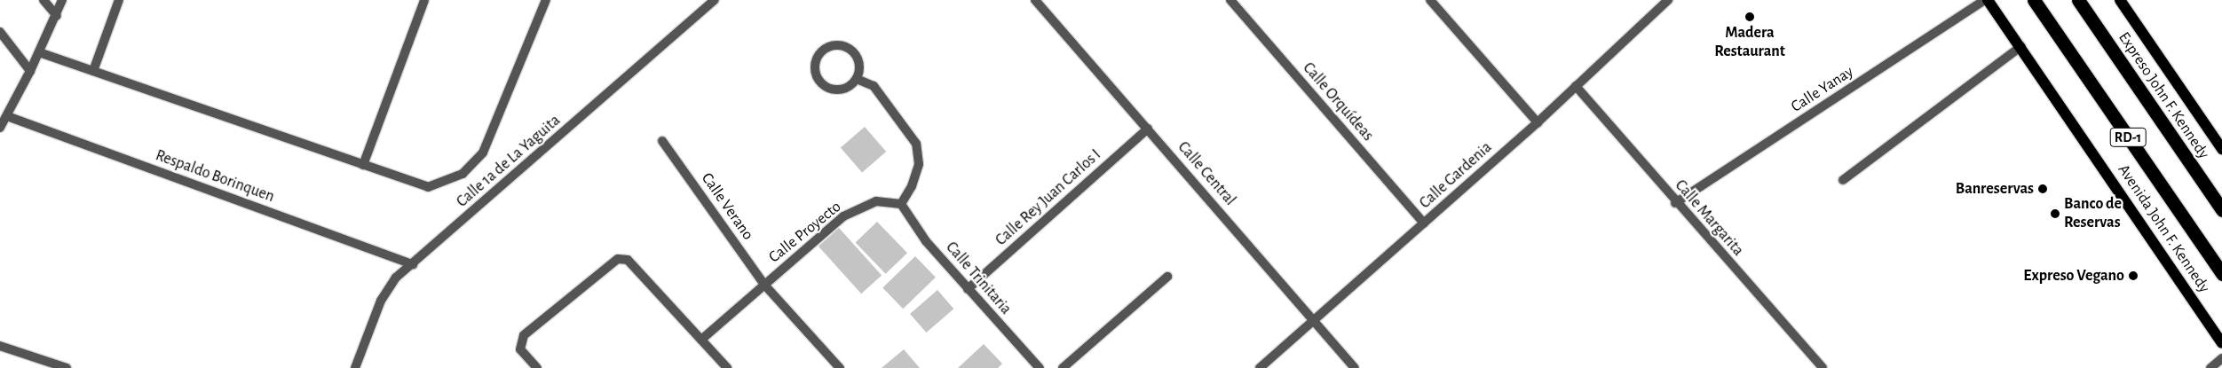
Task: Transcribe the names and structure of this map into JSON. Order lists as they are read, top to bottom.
{
  "streets": {
    "highway": ["Expreso John F. Kennedy", "RD-1"],
    "main road": ["Avenida John F. Kennedy"],
    "street": [
      "Calle Yanay",
      "Calle Orquídeas",
      "Calle 1a de La Yaguita",
      "Calle Central",
      "Calle Gardenia",
      "Respaldo Borinquen",
      "Calle Rey Juan Carlos I",
      "Calle Verano",
      "Calle Margarita",
      "Calle Proyecto",
      "Calle Trinitaria"
    ]
  },
  "crossings": [
    ["Calle Yanay", "Calle Margarita"],
    ["Calle Yanay", "Avenida John F. Kennedy"],
    ["Calle Orquídeas", "Calle Gardenia"],
    ["Calle 1a de La Yaguita", "Respaldo Borinquen"],
    ["Calle Central", "Calle Gardenia"],
    ["Calle Central", "Calle Rey Juan Carlos I"],
    ["Calle Gardenia", "Calle Margarita"],
    ["Calle Rey Juan Carlos I", "Calle Trinitaria"],
    ["Calle Verano", "Calle Proyecto"],
    ["Calle Proyecto", "Calle Trinitaria"]
  ],
  "places": [
    "Madera Restaurant",
    "Banreservas",
    "Banco de Reservas",
    "Expreso Vegano"
  ]
}
